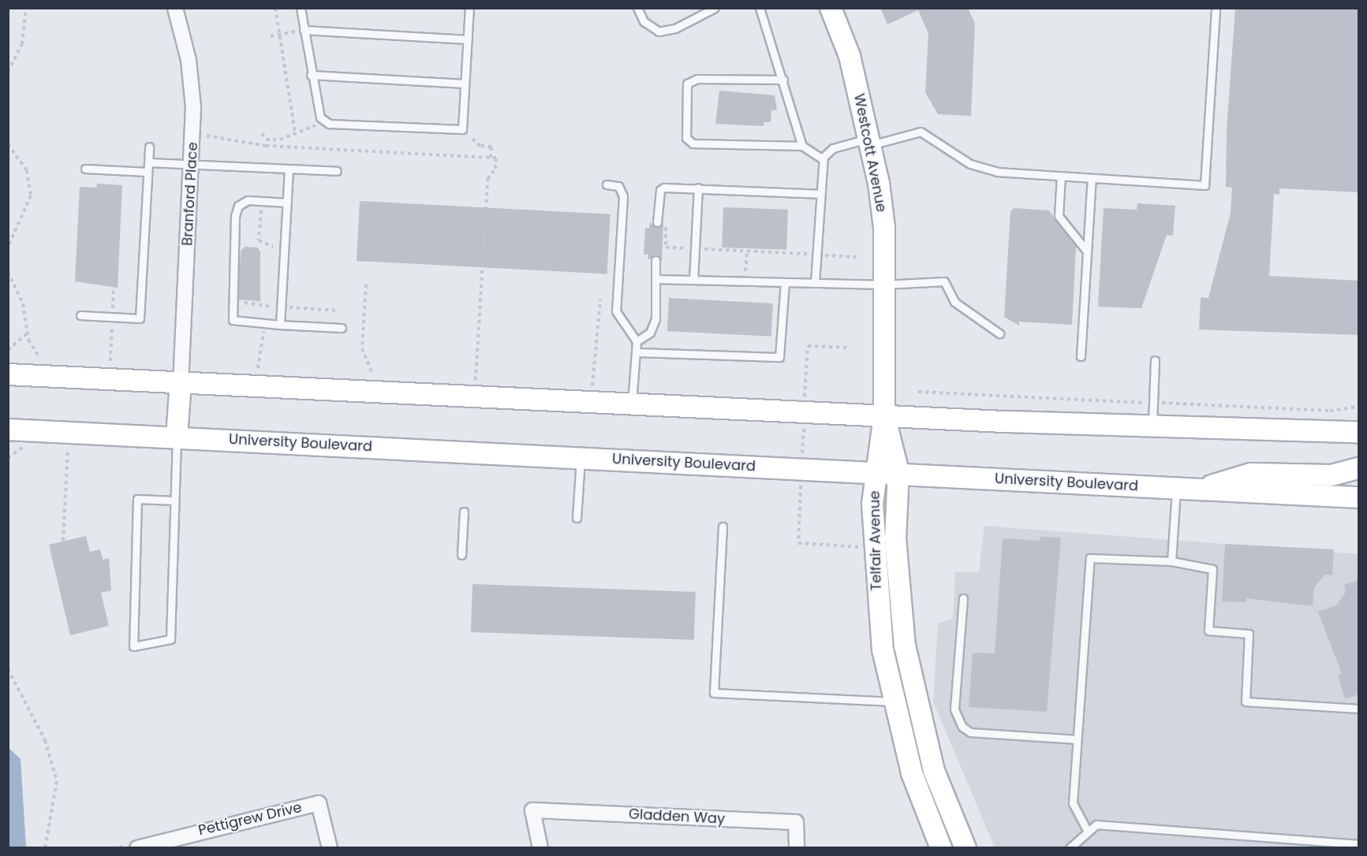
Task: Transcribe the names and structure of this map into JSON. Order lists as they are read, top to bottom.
{
  "streets": {
    "main road": ["Westcott Avenue", "University Boulevard", "Telfair Avenue"],
    "street": ["Branford Place", "Gladden Way", "Pettigrew Drive"]
  },
  "crossings": [
    ["Westcott Avenue", "Telfair Avenue"],
    ["University Boulevard", "Telfair Avenue"]
  ]
}
